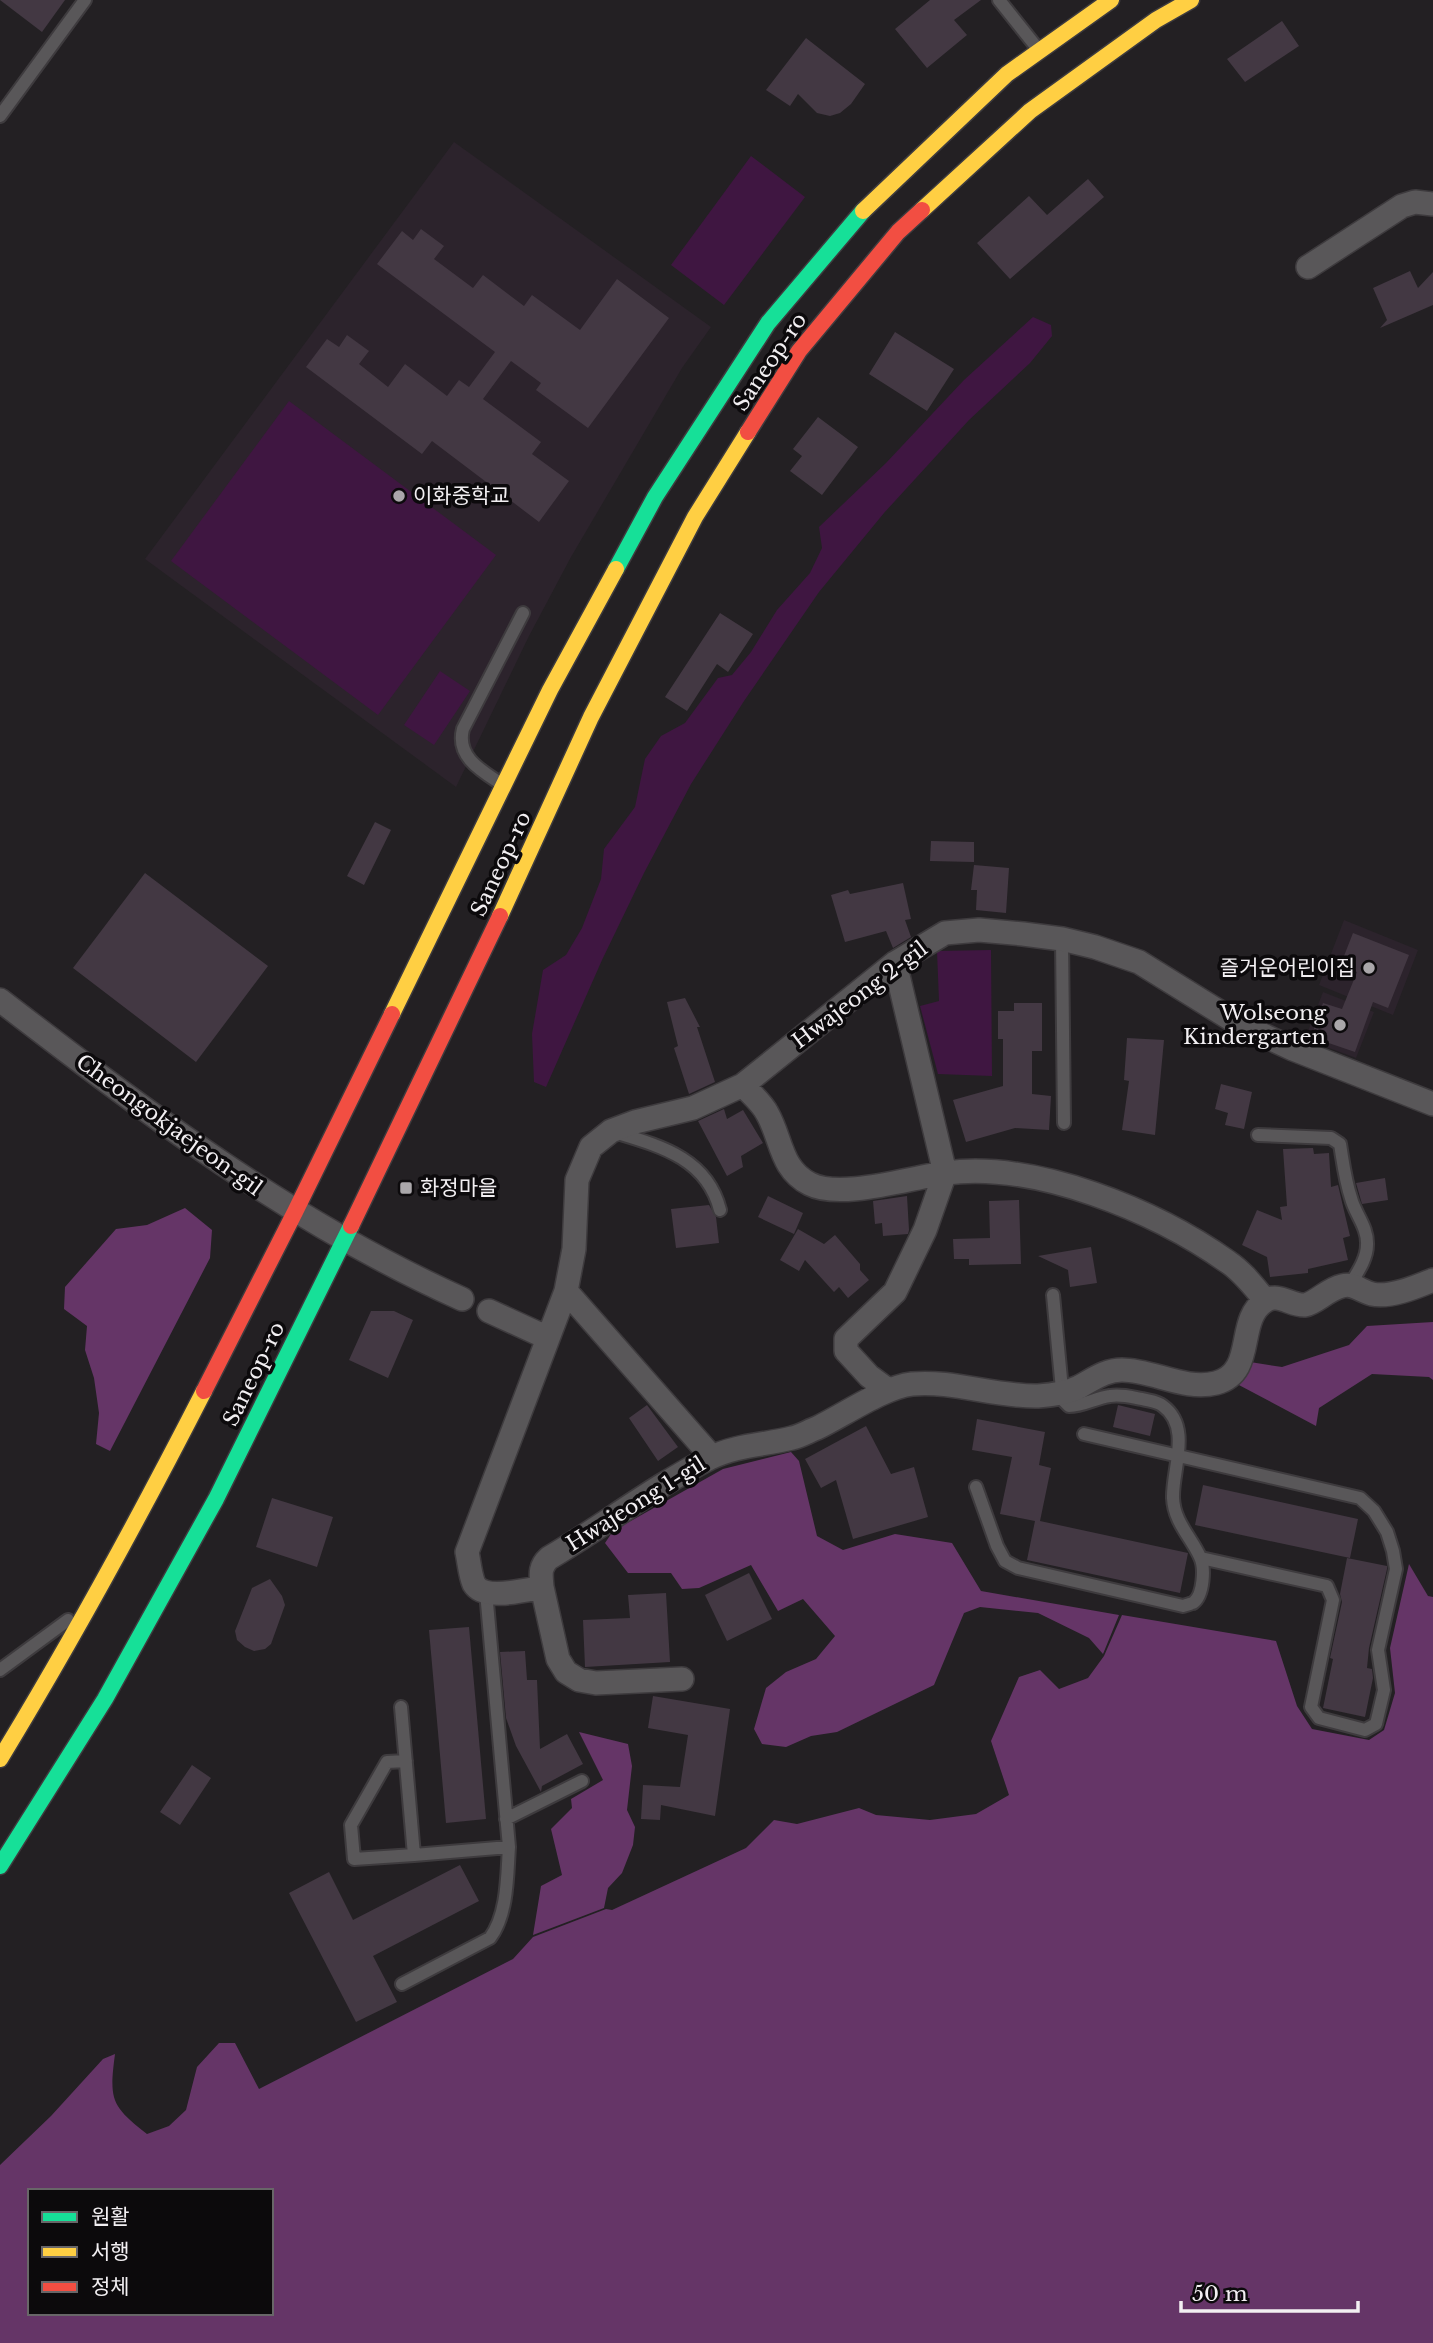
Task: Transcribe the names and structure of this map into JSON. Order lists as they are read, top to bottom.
{
  "streets": {
    "main road": ["Saneop-ro"],
    "street": ["Hwajeong 2-gil", "Cheongokjaejeon-gil", "Hwajeong 1-gil"]
  },
  "crossings": [
    ["Saneop-ro", "Cheongokjaejeon-gil"]
  ],
  "places": {
    "other": ["이화중학교", "즐거운어린이집", "Wolseong Kindergarten"],
    "transit": ["화정마을"]
  },
  "legend": ["원활", "서행", "정체"],
  "scale_bar": "50 m"
}
